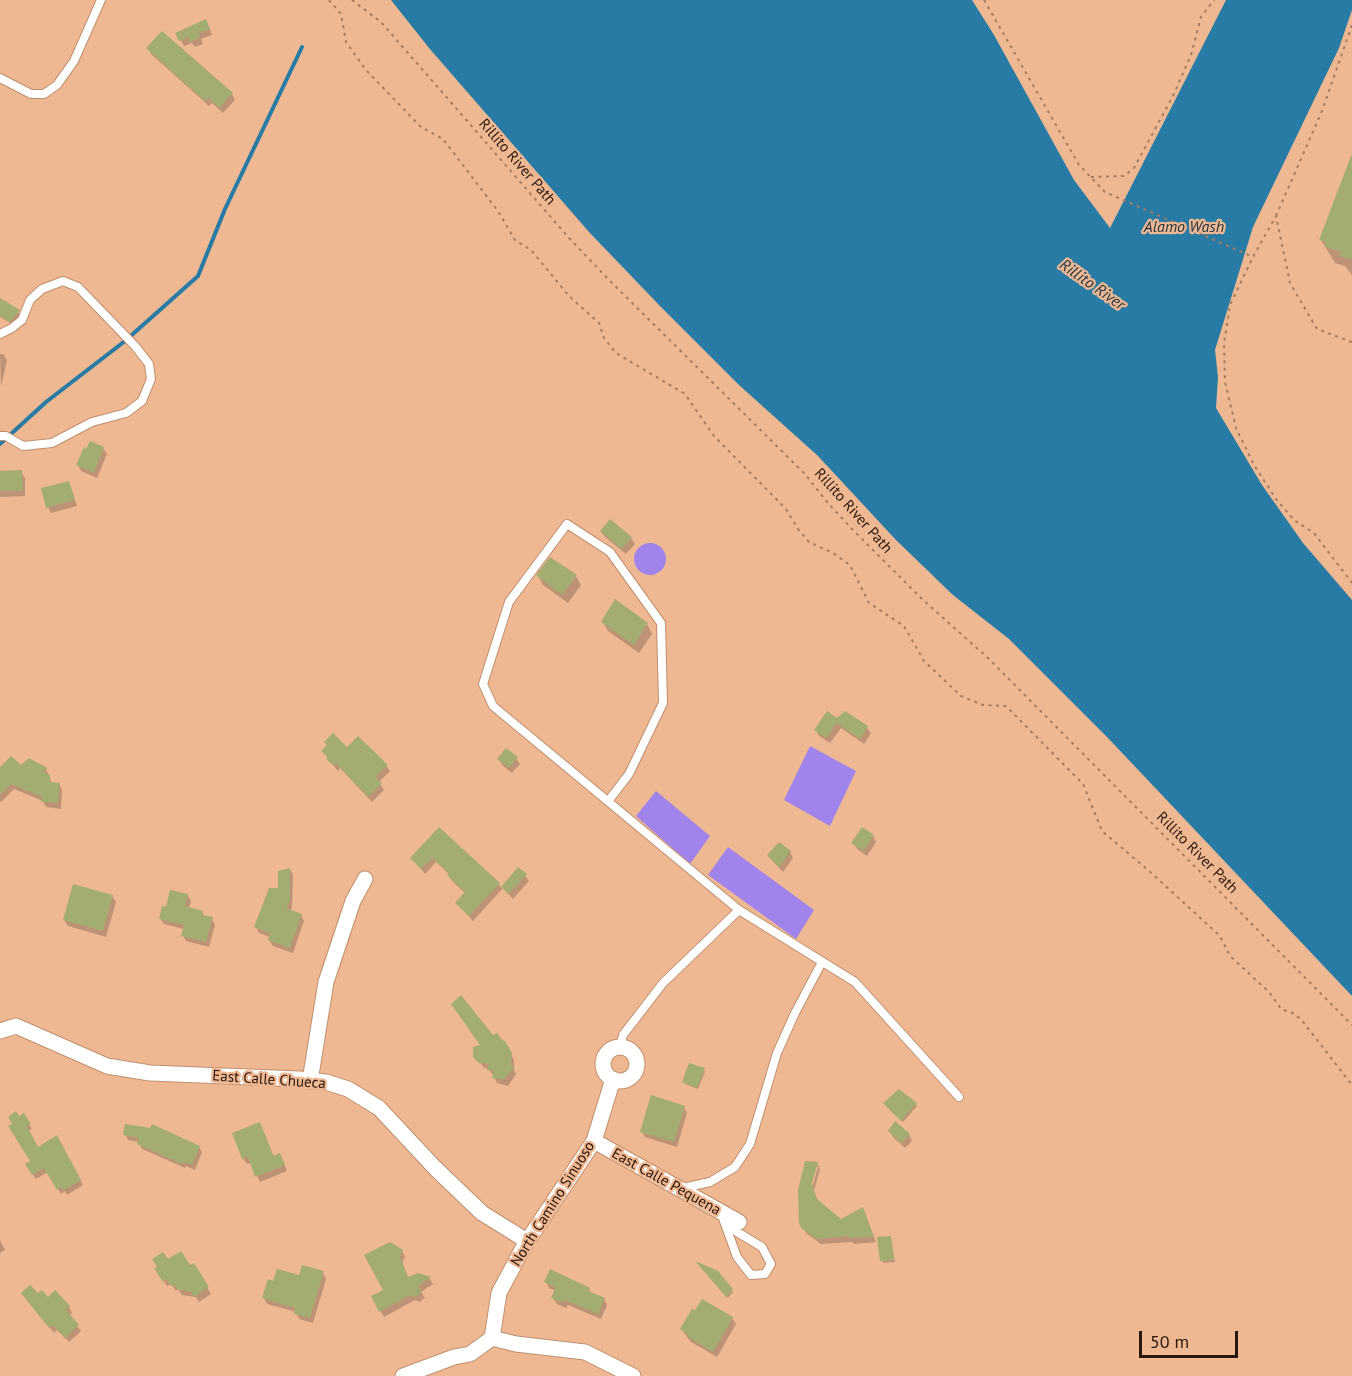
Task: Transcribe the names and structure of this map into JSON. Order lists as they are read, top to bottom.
{
  "streets": {
    "street": ["East Calle Chueca", "East Calle Pequena", "North Camino Sinuoso"],
    "path": ["Rillito River Path"]
  },
  "crossings": [
    ["East Calle Chueca", "North Camino Sinuoso"],
    ["East Calle Pequena", "North Camino Sinuoso"]
  ],
  "water": ["Alamo Wash", "Rillito River"],
  "scale_bar": "50 m"
}
